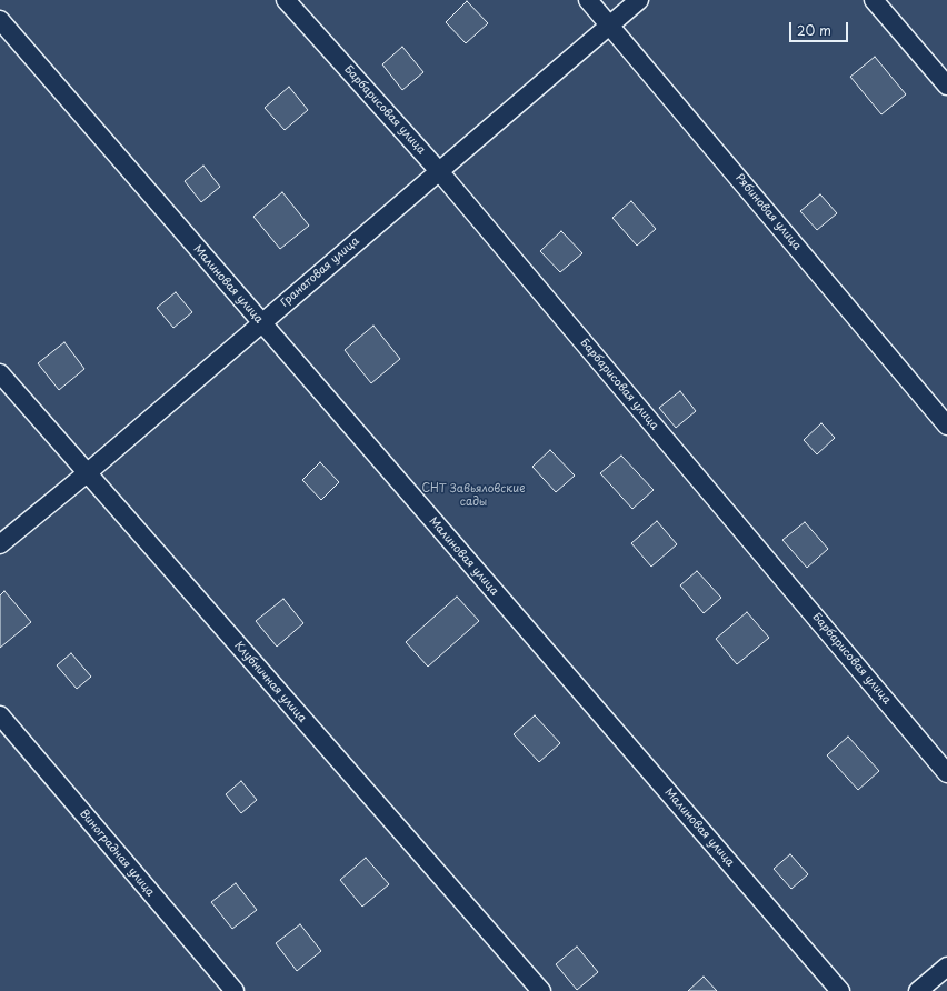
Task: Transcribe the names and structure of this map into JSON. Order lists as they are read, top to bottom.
{
  "streets": {
    "street": [
      "Барбарисовая улица",
      "Рябиновая улица",
      "Гранатовая улица",
      "Малиновая улица",
      "Клубничная улица",
      "Виноградная улица"
    ]
  },
  "crossings": [
    ["Барбарисовая улица", "Гранатовая улица"],
    ["Рябиновая улица", "Гранатовая улица"],
    ["Гранатовая улица", "Малиновая улица"],
    ["Гранатовая улица", "Клубничная улица"]
  ],
  "parks": ["СНТ Завьяловские сады"],
  "scale_bar": "20 m"
}
